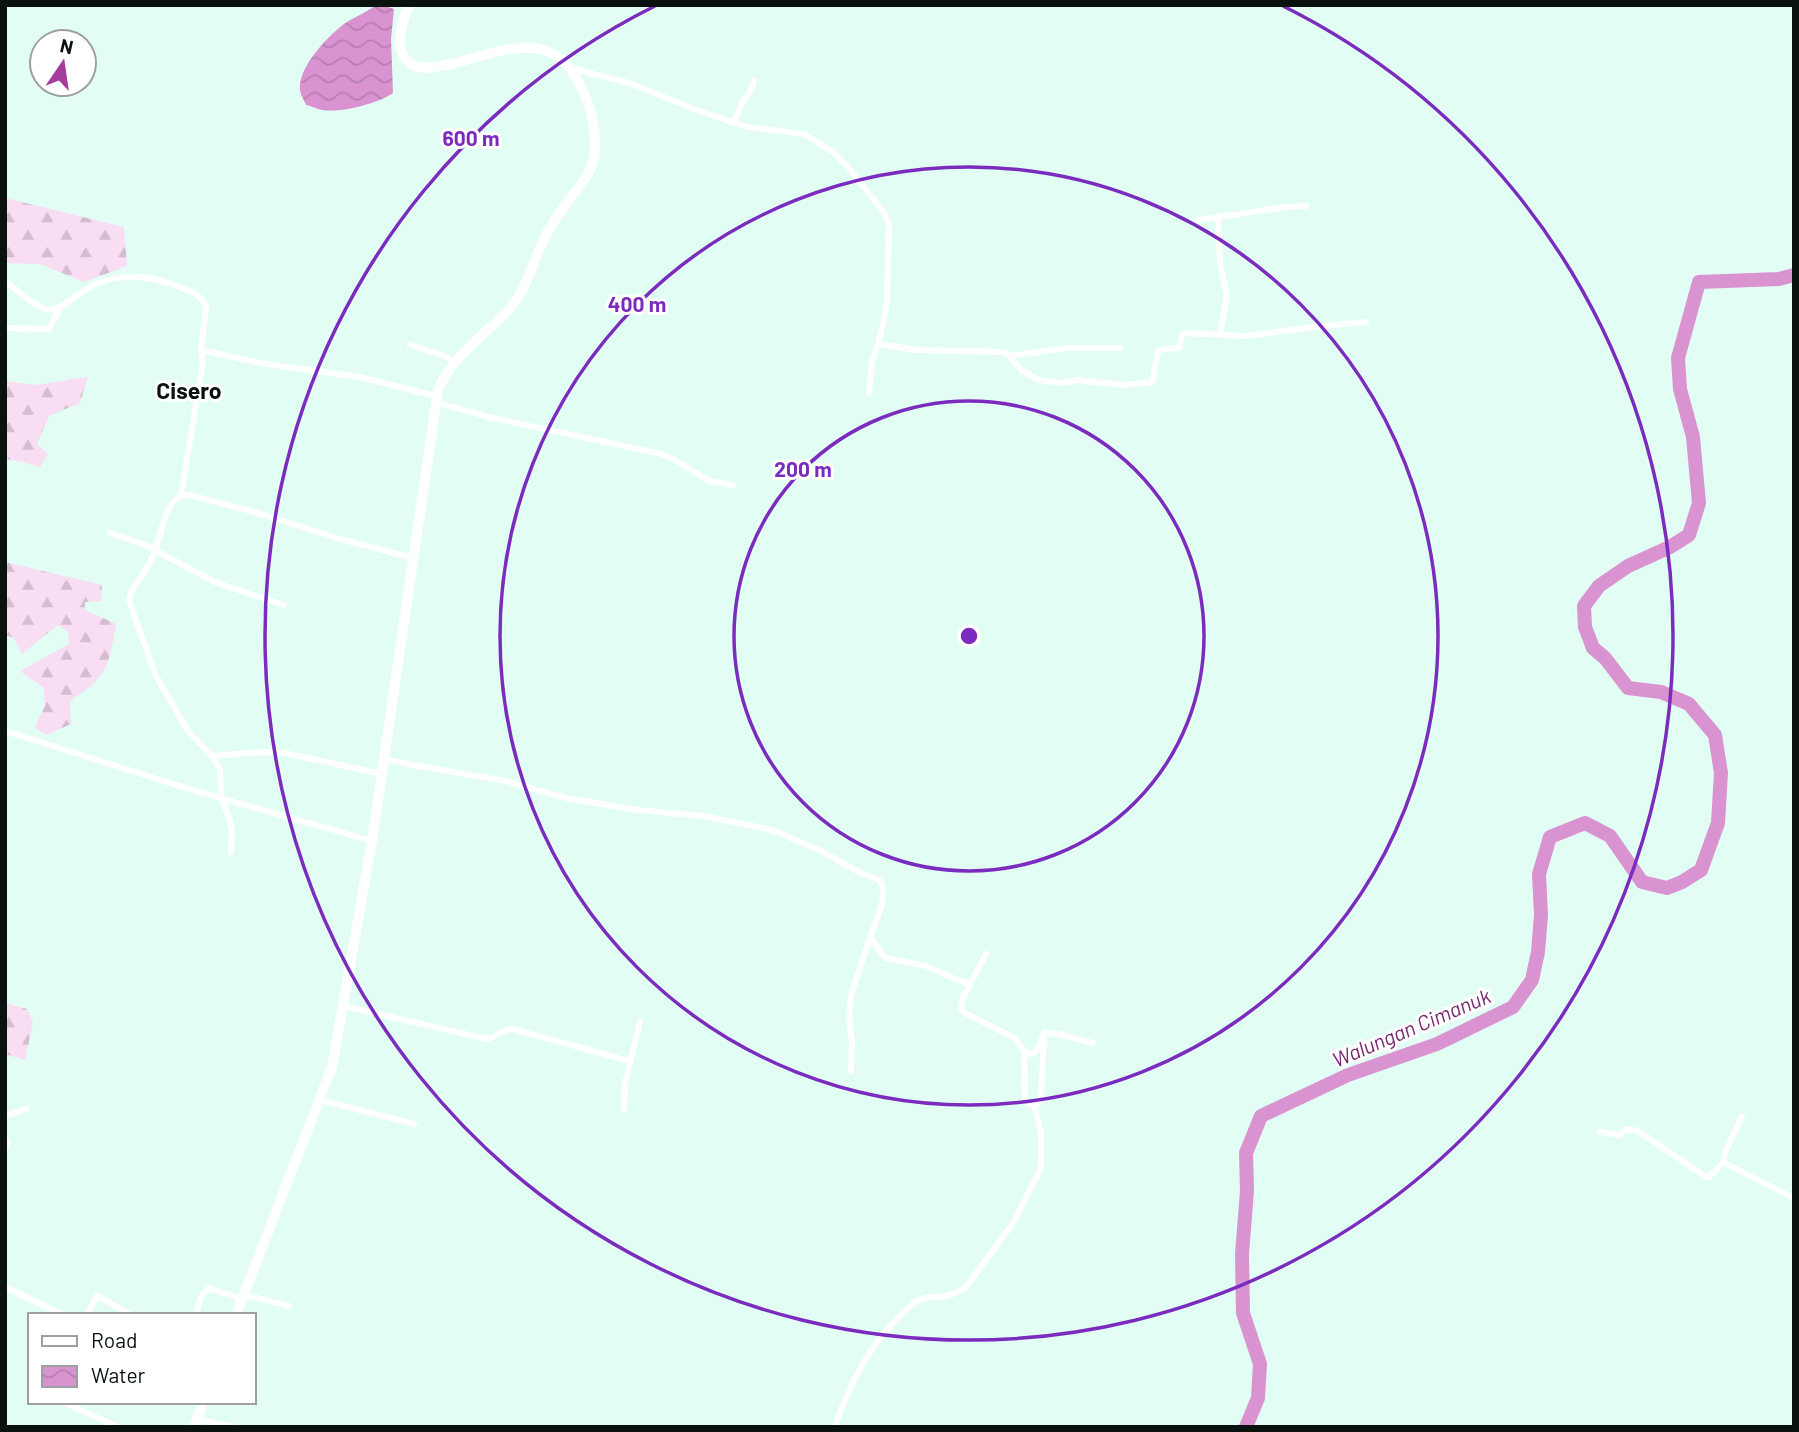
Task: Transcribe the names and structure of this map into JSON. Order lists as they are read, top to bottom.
{
  "districts": ["Cisero"],
  "water": ["Walungan Cimanuk"],
  "legend": ["Road", "Water"],
  "north": "top",
  "rings": ["600 m", "400 m", "200 m"]
}
